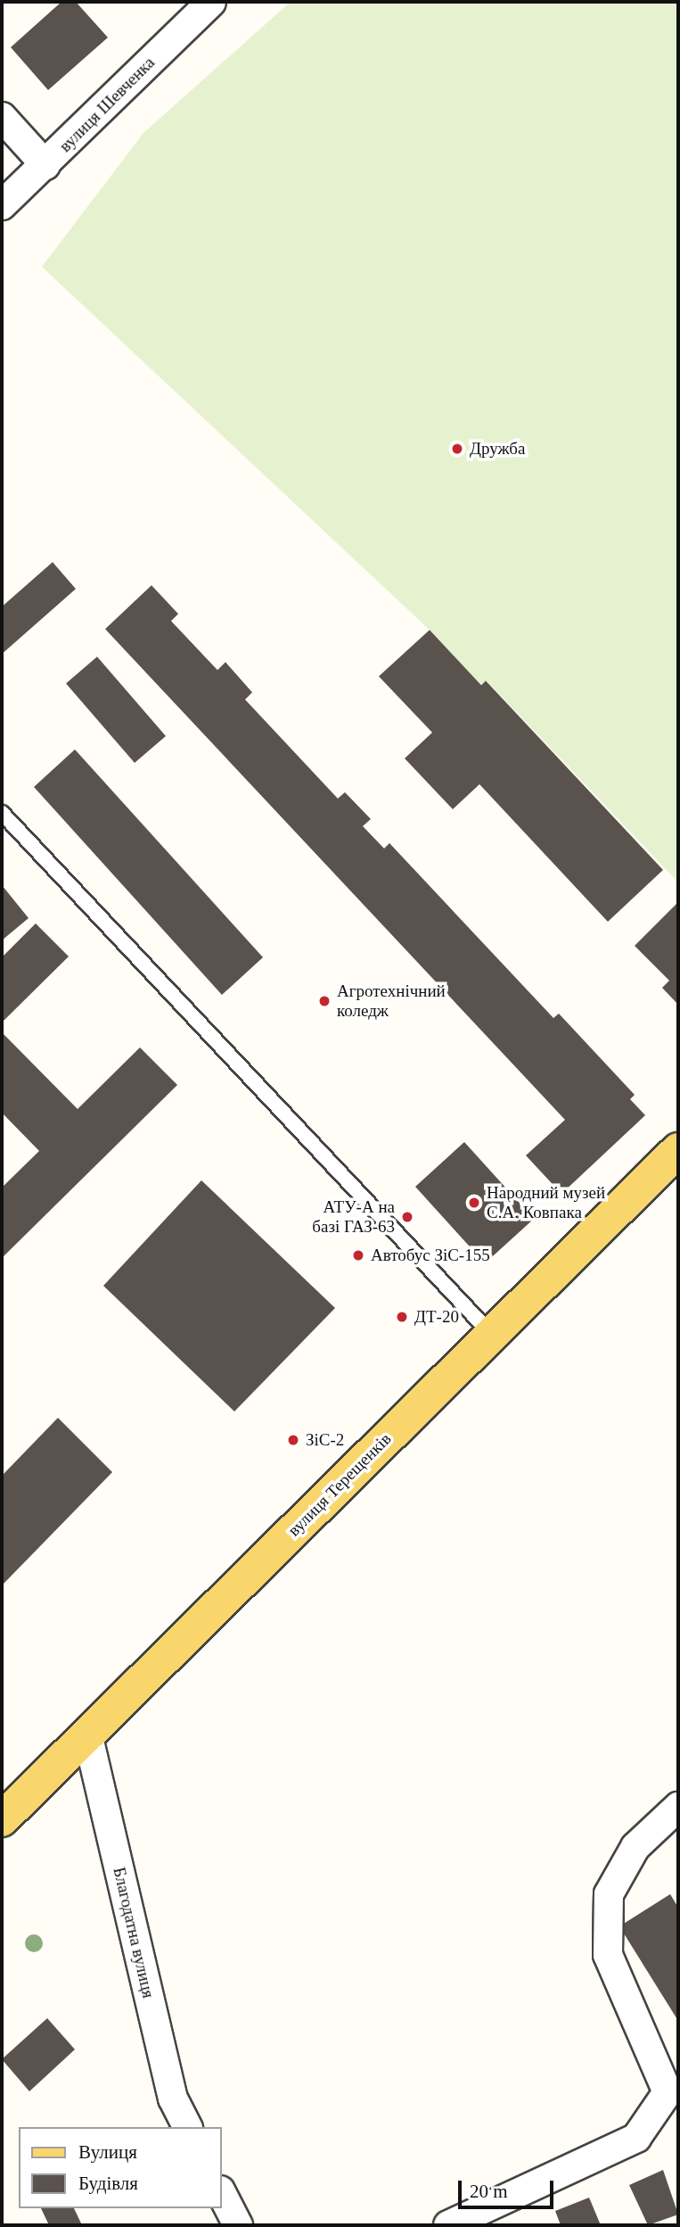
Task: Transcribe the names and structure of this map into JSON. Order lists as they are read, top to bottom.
{
  "streets": {
    "main road": ["вулиця Терещенків"],
    "street": ["вулиця Шевченка", "Благодатна вулиця"]
  },
  "crossings": [
    ["вулиця Терещенків", "Благодатна вулиця"]
  ],
  "places": [
    "Дружба",
    "Агротехнічний коледж",
    "Народний музей С.А. Ковпака",
    "АТУ-А на базі ГАЗ-63",
    "Автобус ЗіС-155",
    "ДТ-20",
    "ЗіС-2"
  ],
  "legend": ["Вулиця", "Будівля"],
  "scale_bar": "20 m"
}
